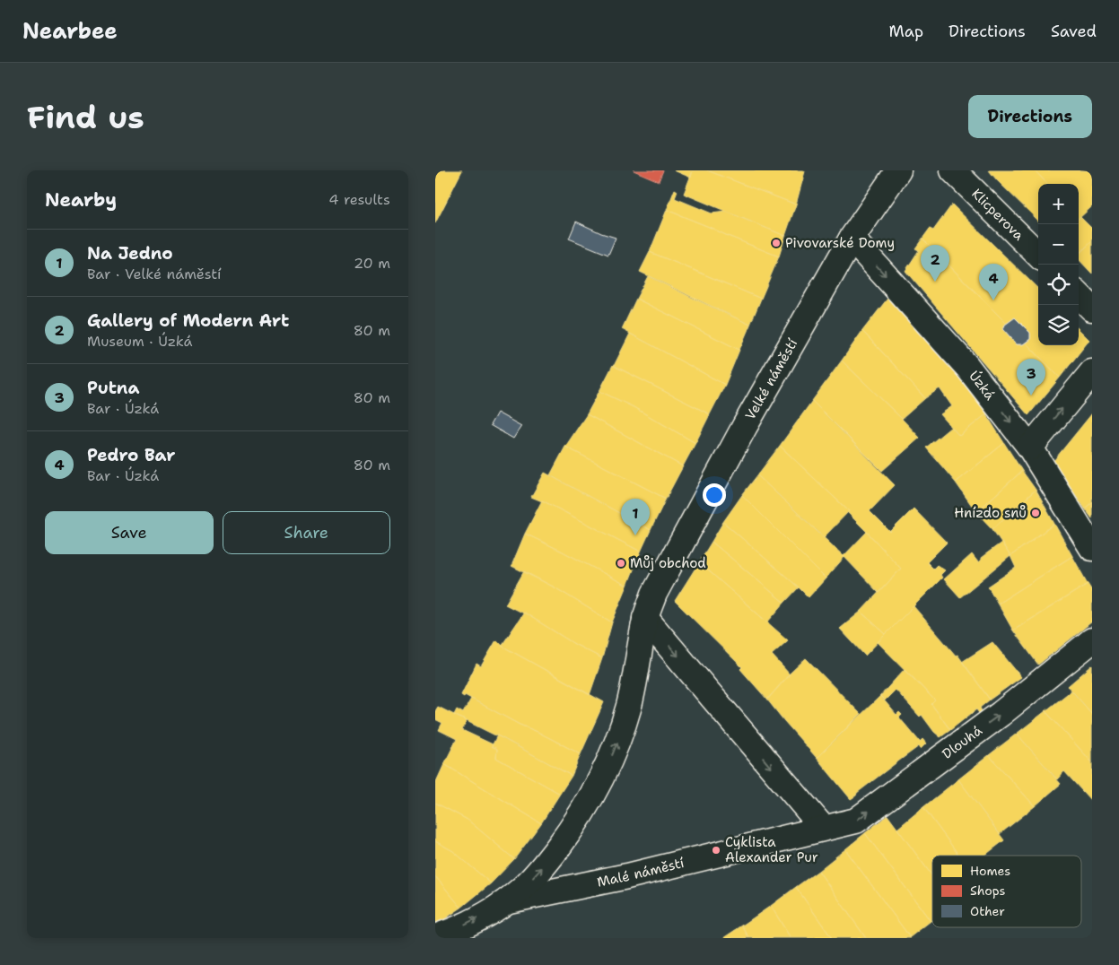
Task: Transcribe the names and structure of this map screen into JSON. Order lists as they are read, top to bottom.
{
  "streets": {
    "street": [
      "Klicperova",
      "Velké náměstí",
      "Úzká",
      "Dlouhá",
      "Malé náměstí"
    ]
  },
  "crossings": [
    ["Velké náměstí", "Úzká"],
    ["Dlouhá", "Malé náměstí"]
  ],
  "one_way": ["Úzká", "Dlouhá"],
  "places": [
    "Pivovarské Domy",
    "Hnízdo snů",
    "Můj obchod",
    "Cyklista Alexander Pur"
  ],
  "legend": ["Homes", "Shops", "Other"],
  "page": {
    "header": "Nearbee",
    "nav": ["Map", "Directions", "Saved"],
    "buttons": [
      "Directions",
      ["Save", "Share"]
    ],
    "title": "Find us",
    "heading": ["Nearby", "4 results"],
    "map_buttons": ["+", "−"],
    "list": [
      {
        "mark": "1",
        "name": "Na Jedno",
        "note": "Bar · Velké náměstí",
        "value": "20 m"
      },
      {
        "mark": "2",
        "name": "Gallery of Modern Art",
        "note": "Museum · Úzká",
        "value": "80 m"
      },
      {
        "mark": "3",
        "name": "Putna",
        "note": "Bar · Úzká",
        "value": "80 m"
      },
      {
        "mark": "4",
        "name": "Pedro Bar",
        "note": "Bar · Úzká",
        "value": "80 m"
      }
    ],
    "pins": [
      "2",
      "4",
      "3",
      "1"
    ]
  }
}
